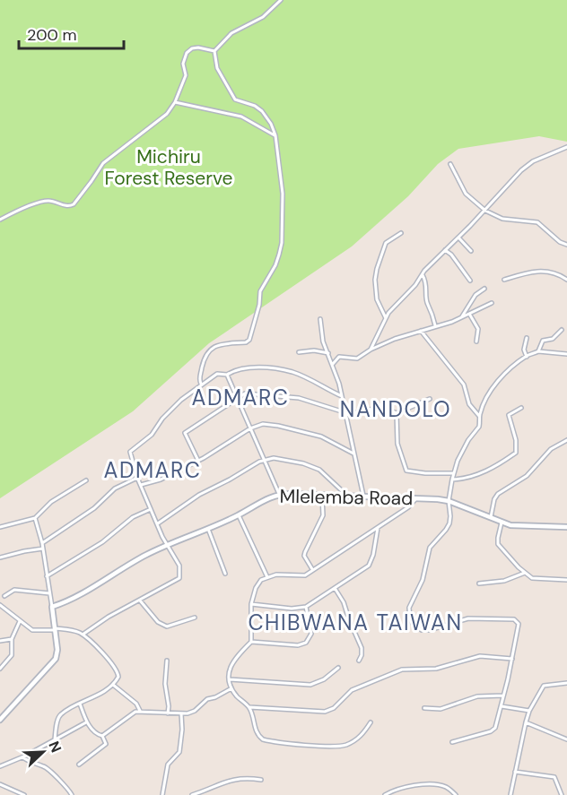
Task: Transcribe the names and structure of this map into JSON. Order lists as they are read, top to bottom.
{
  "streets": {
    "street": ["Mlelemba Road"]
  },
  "districts": [
    "ADMARC",
    "NANDOLO",
    "ADMARC",
    "CHIBWANA TAIWAN"
  ],
  "parks": ["Michiru Forest Reserve"],
  "scale_bar": "200 m",
  "north": "top right"
}
